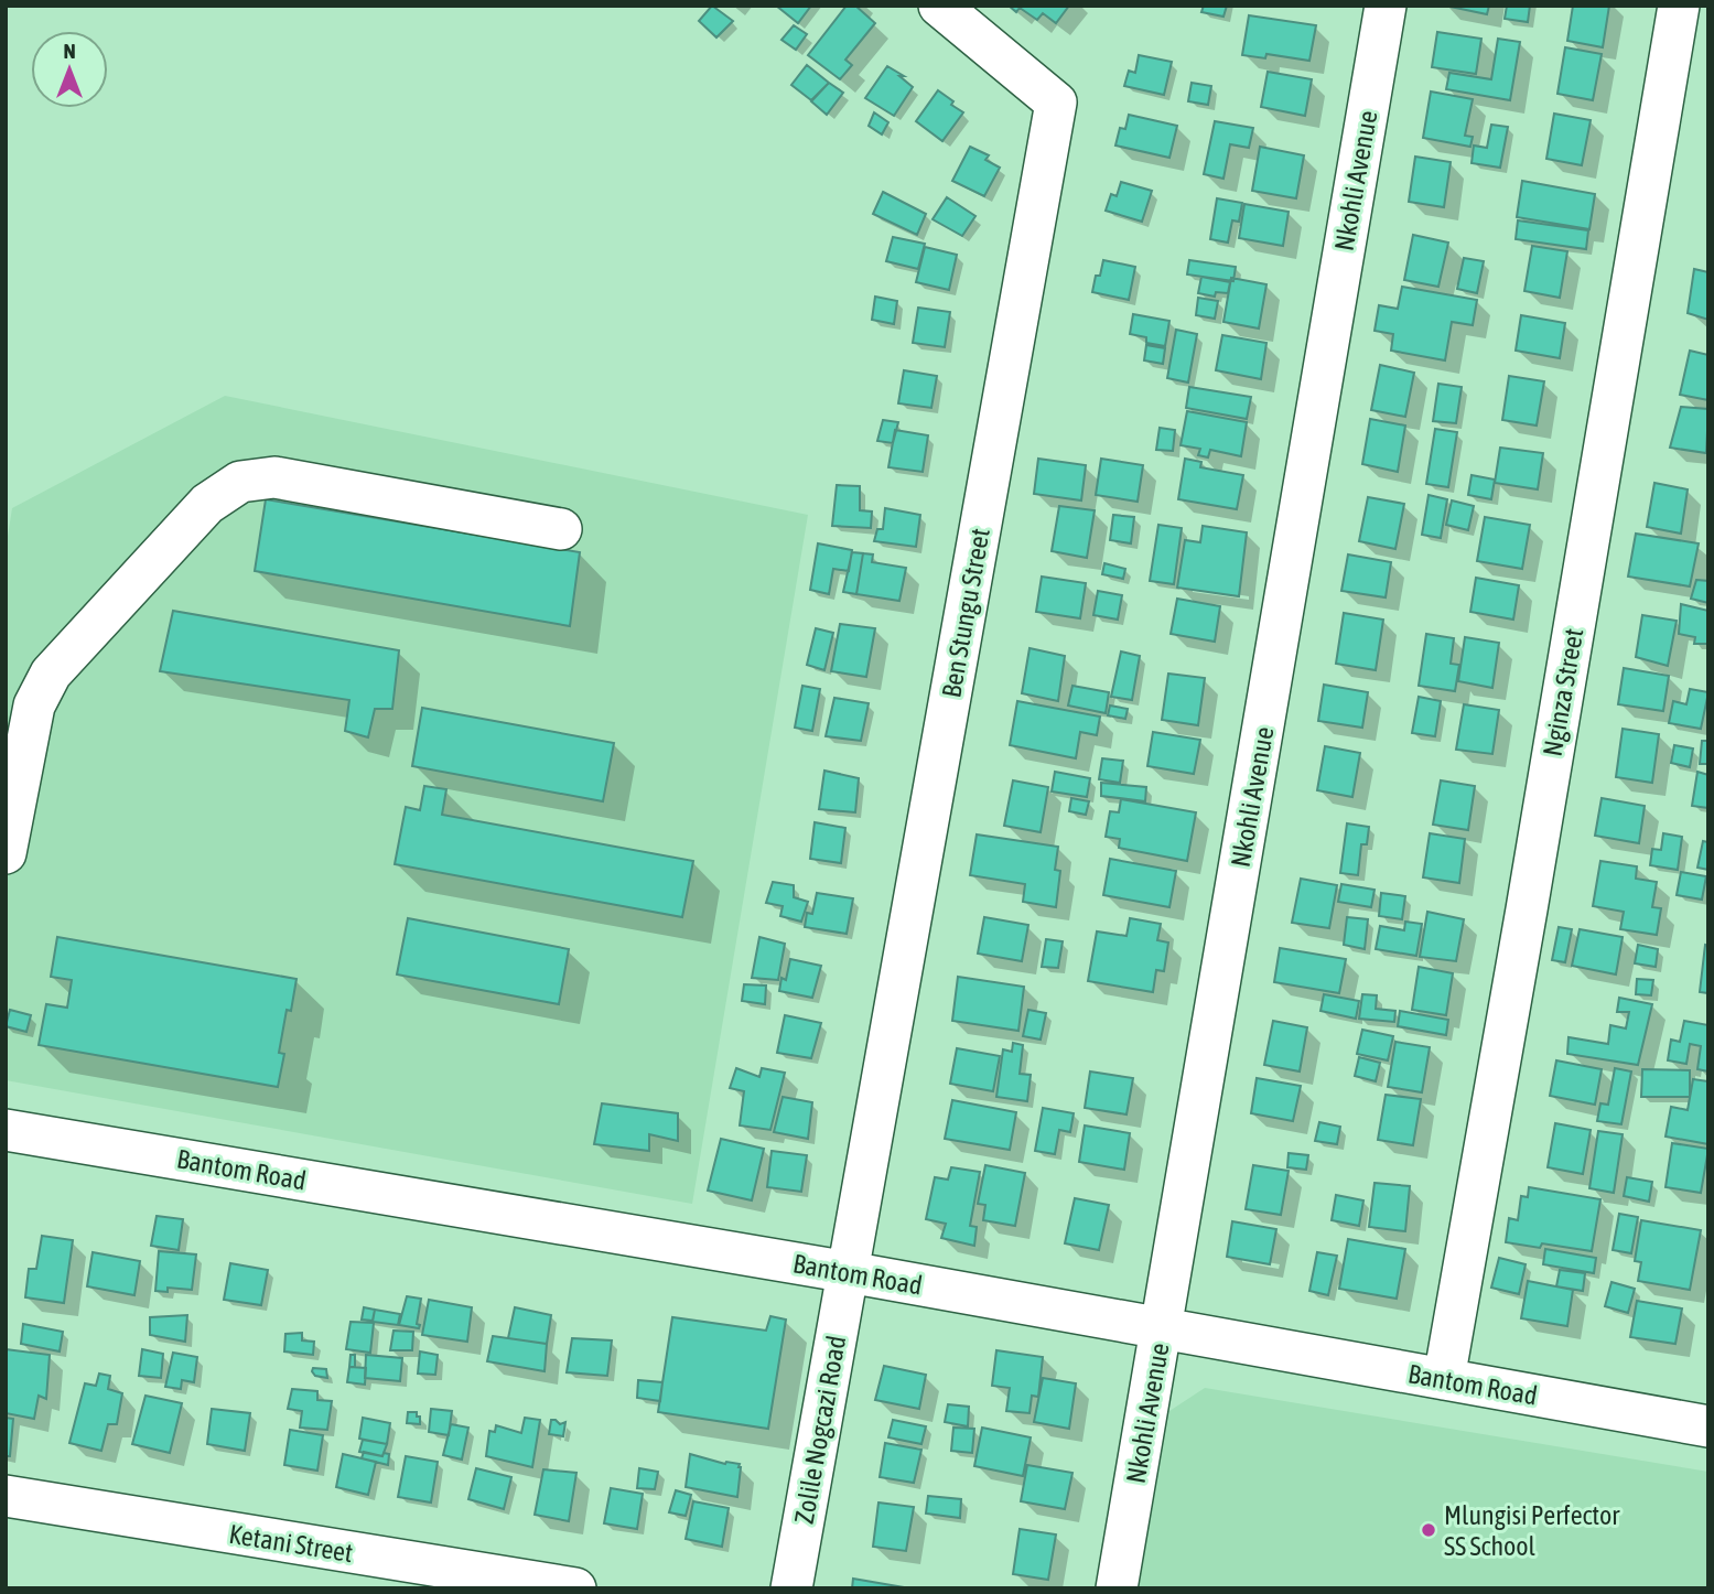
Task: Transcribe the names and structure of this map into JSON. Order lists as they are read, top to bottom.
{
  "streets": {
    "street": [
      "Nkohli Avenue",
      "Ben Stungu Street",
      "Nginza Street",
      "Bantom Road",
      "Zolile Nogcazi Road",
      "Ketani Street"
    ]
  },
  "crossings": [
    ["Nkohli Avenue", "Bantom Road"],
    ["Ben Stungu Street", "Bantom Road"],
    ["Ben Stungu Street", "Zolile Nogcazi Road"],
    ["Nginza Street", "Bantom Road"],
    ["Bantom Road", "Zolile Nogcazi Road"]
  ],
  "places": ["Mlungisi Perfector SS School"],
  "north": "top"
}
